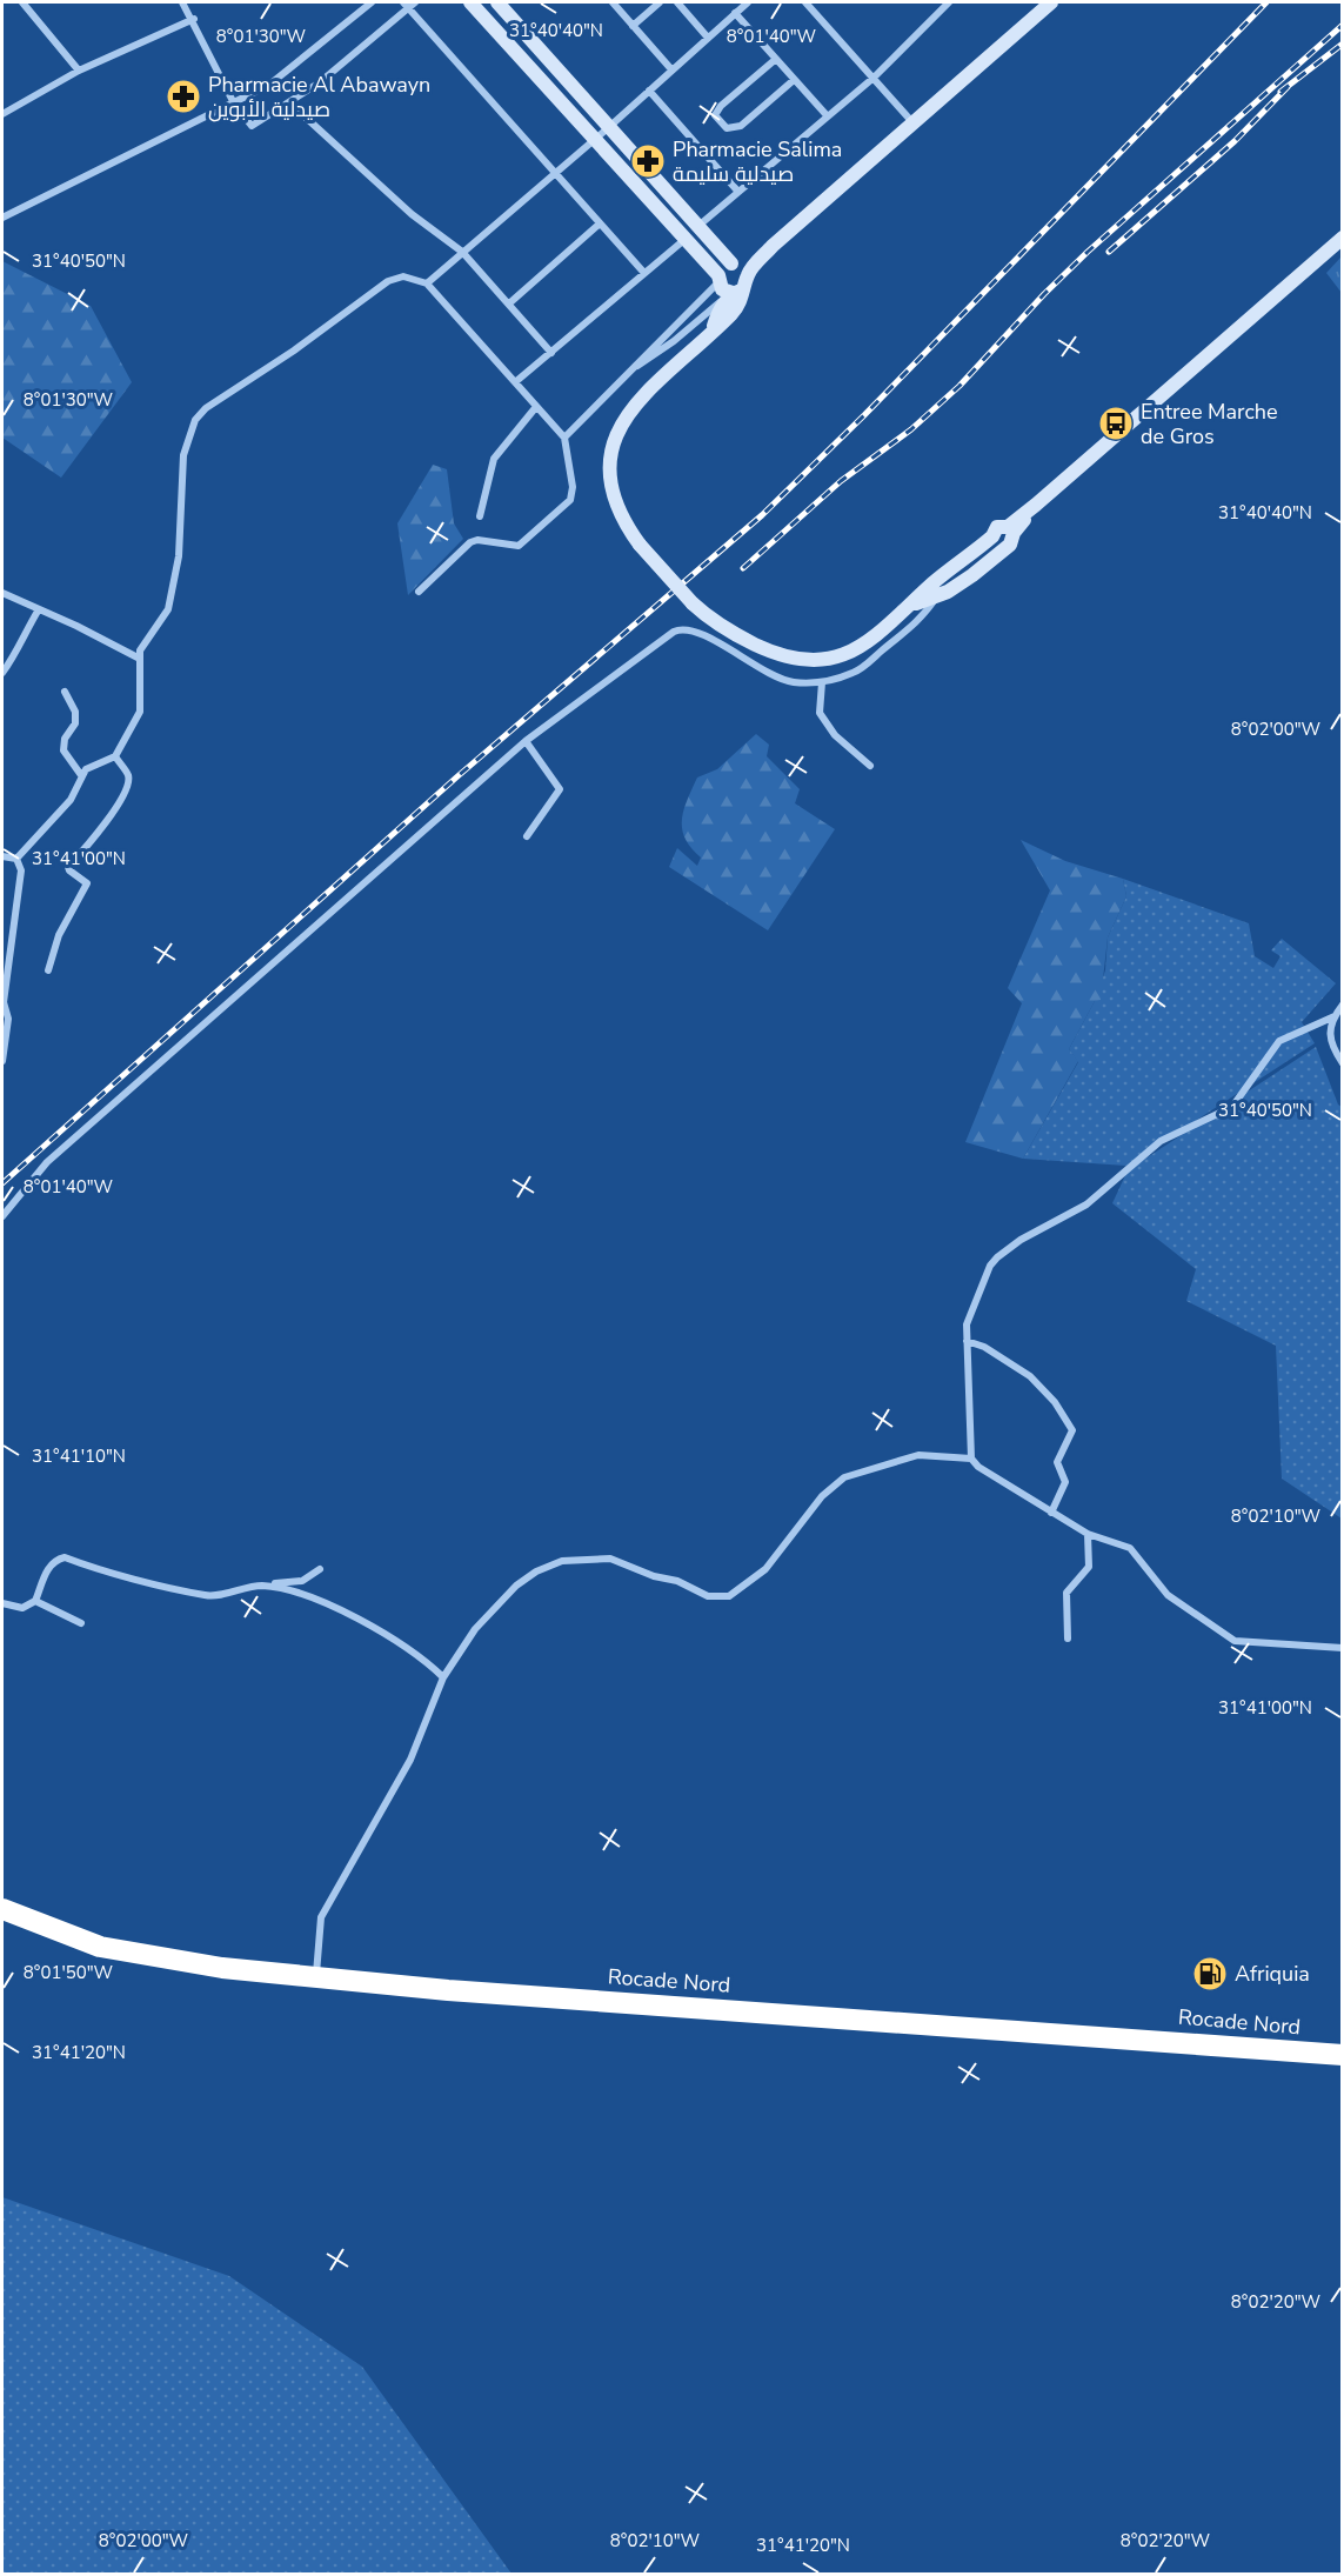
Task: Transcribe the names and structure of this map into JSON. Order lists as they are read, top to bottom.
{
  "streets": {
    "highway": ["Rocade Nord"]
  },
  "places": {
    "pharmacy": ["Pharmacie Al Abawayn صيدلية الأبوين", "Pharmacie Salima صيدلية سليمة"],
    "bus stop": ["Entree Marche de Gros"],
    "fuel station": ["Afriquia"]
  },
  "coordinates": [
    "31°40'40\"N",
    "8°01'30\"W",
    "8°01'40\"W",
    "31°40'50\"N",
    "8°02'00\"W",
    "31°41'00\"N",
    "31°41'10\"N",
    "8°02'10\"W",
    "8°01'50\"W",
    "31°41'20\"N",
    "8°02'20\"W"
  ]
}
